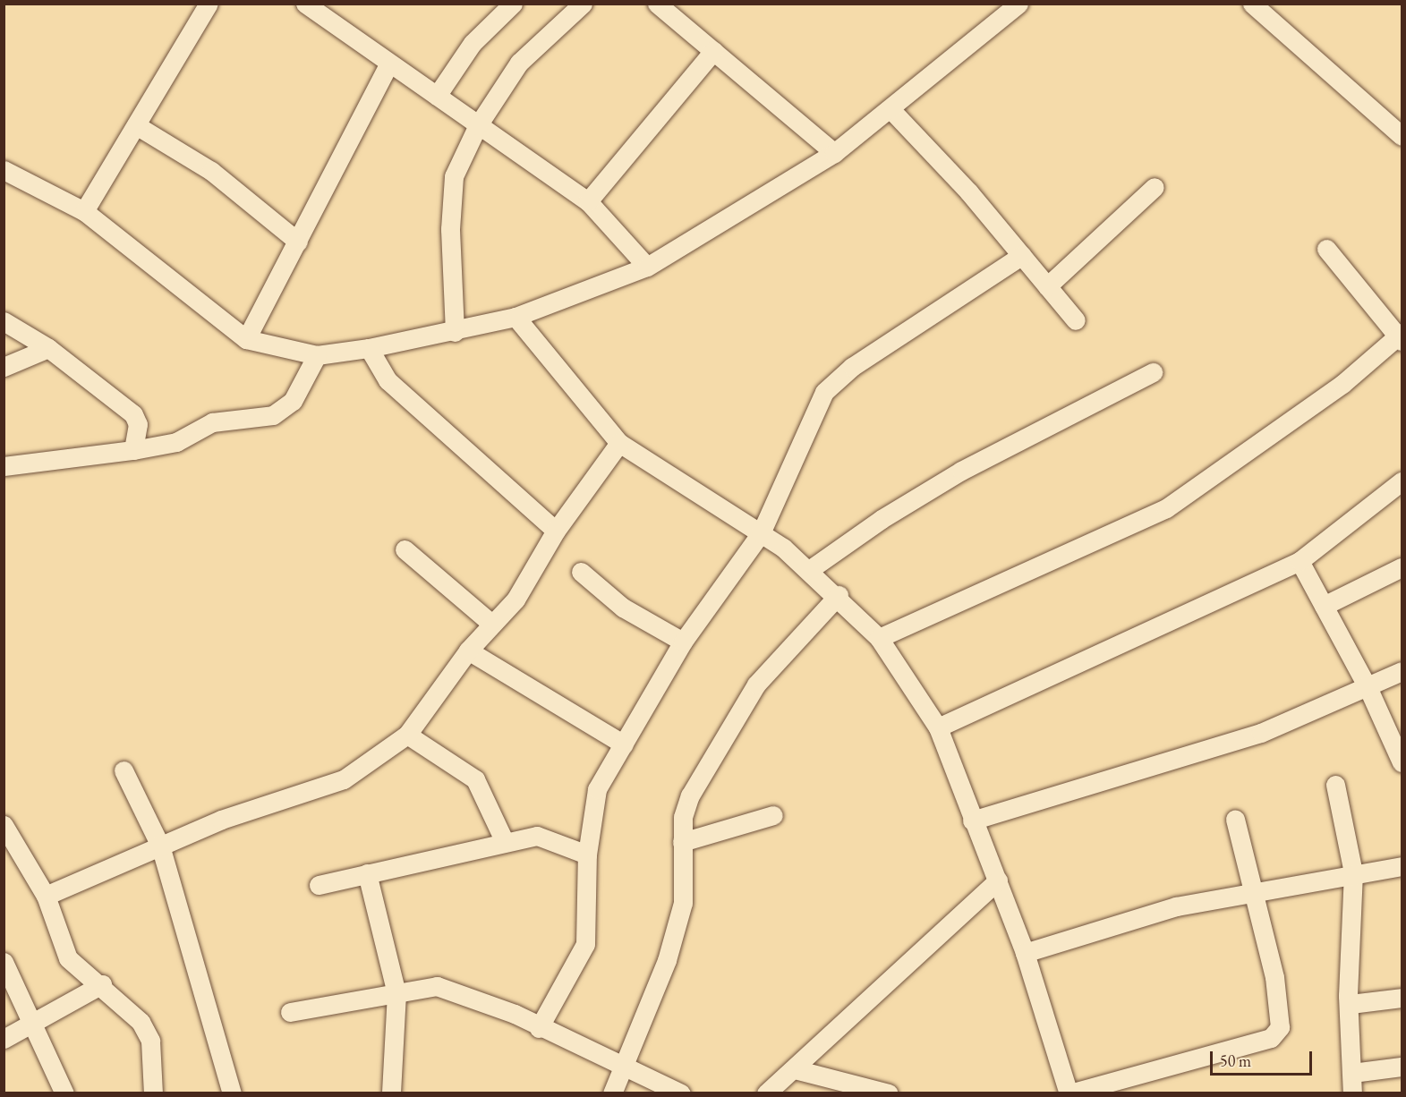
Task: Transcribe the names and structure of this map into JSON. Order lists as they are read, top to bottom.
{
  "scale_bar": "50 m"
}
